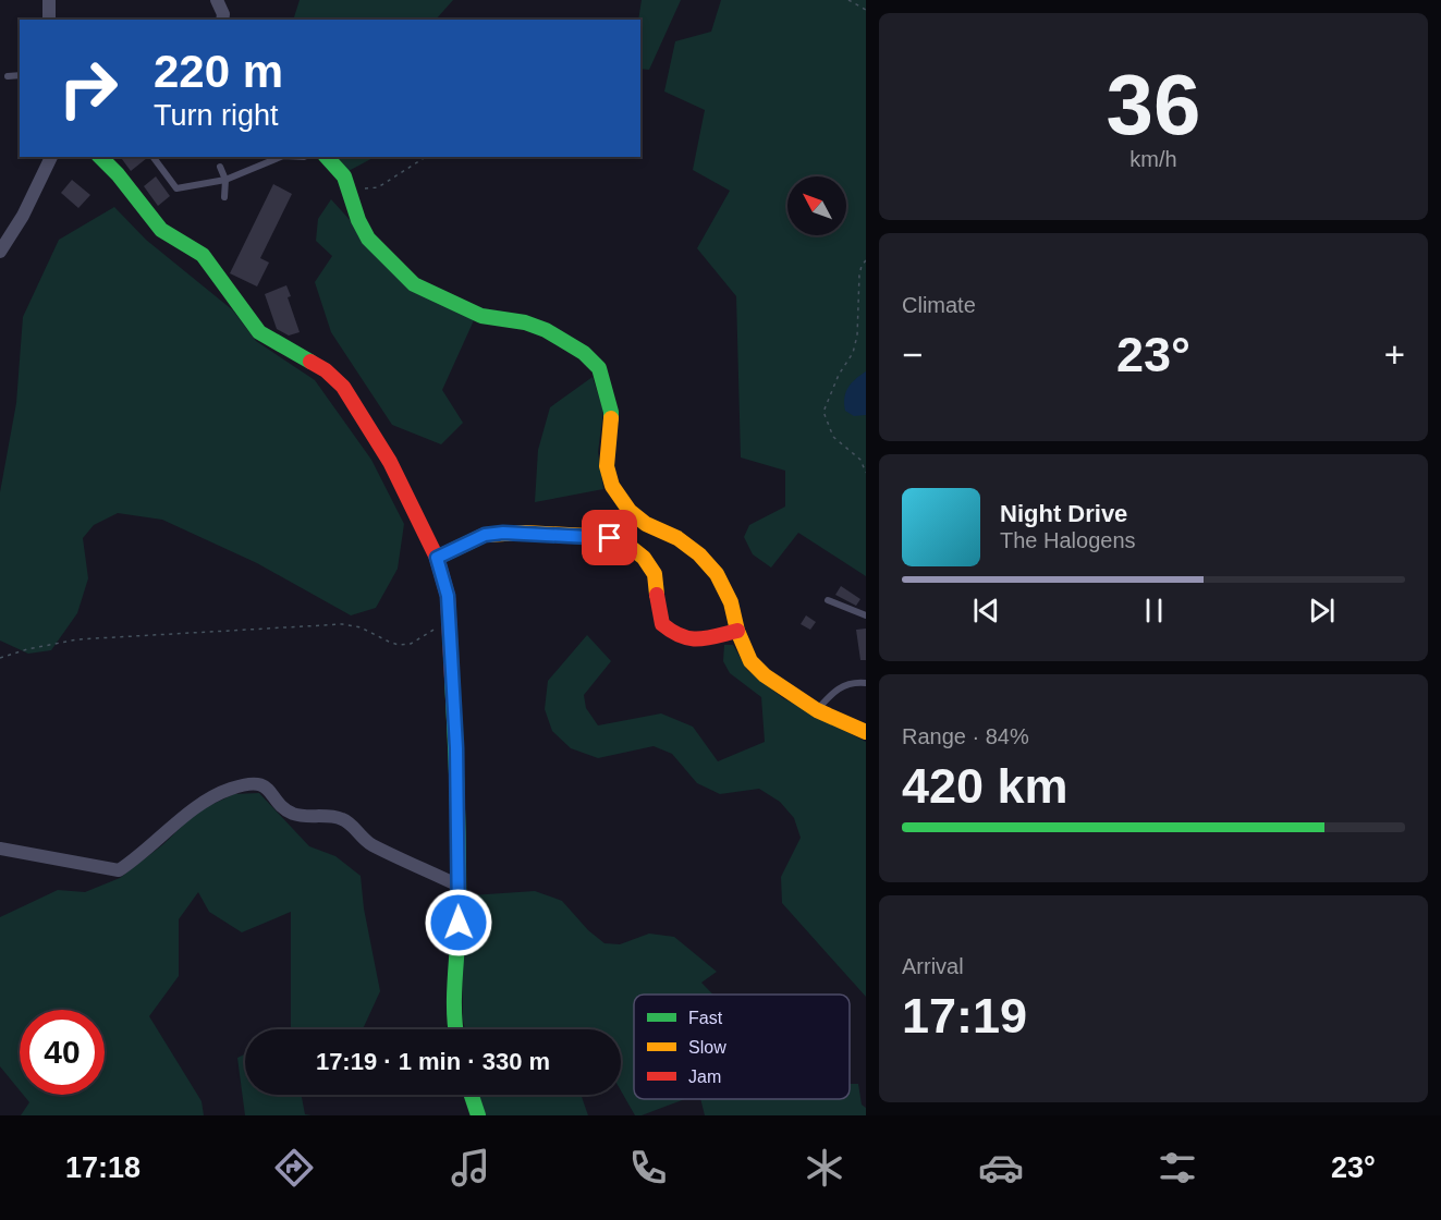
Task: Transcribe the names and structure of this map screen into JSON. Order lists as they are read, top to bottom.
{
  "legend": ["Fast", "Slow", "Jam"],
  "north": "top left",
  "page": {
    "tile": [
      ["36", "km/h"],
      "Climate",
      ["Range · 84%", "420 km"],
      ["Arrival", "17:19"]
    ],
    "turn": ["220 m", "Turn right"],
    "heat": ["−", "23°", "+"],
    "song": ["Night Drive", "The Halogens"],
    "limit": "40",
    "trip": "17:19 · 1 min · 330 m",
    "tabs": ["17:18", "23°"]
  }
}
